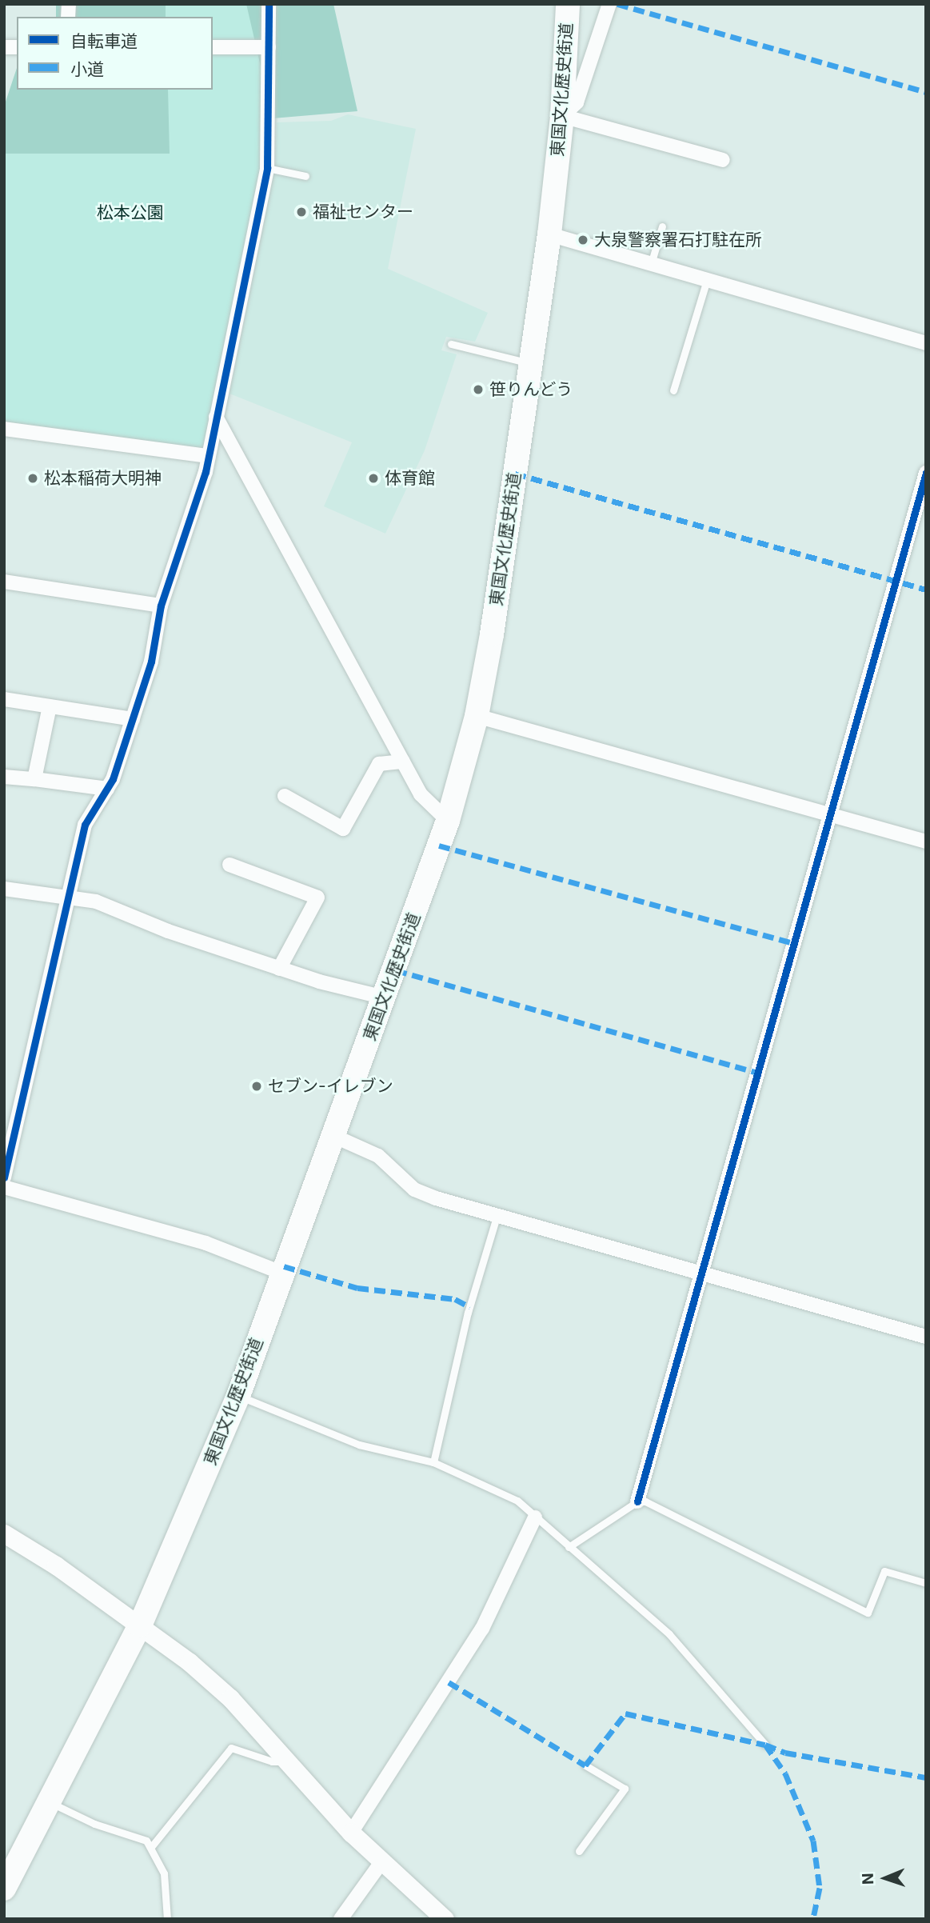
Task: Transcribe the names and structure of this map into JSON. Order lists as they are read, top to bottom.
{
  "streets": {
    "highway": ["東国文化歴史街道"]
  },
  "parks": ["松本公園"],
  "places": [
    "福祉センター",
    "大泉警察署石打駐在所",
    "笹りんどう",
    "松本稲荷大明神",
    "体育館",
    "セブン-イレブン"
  ],
  "legend": ["自転車道", "小道"],
  "north": "left"
}
